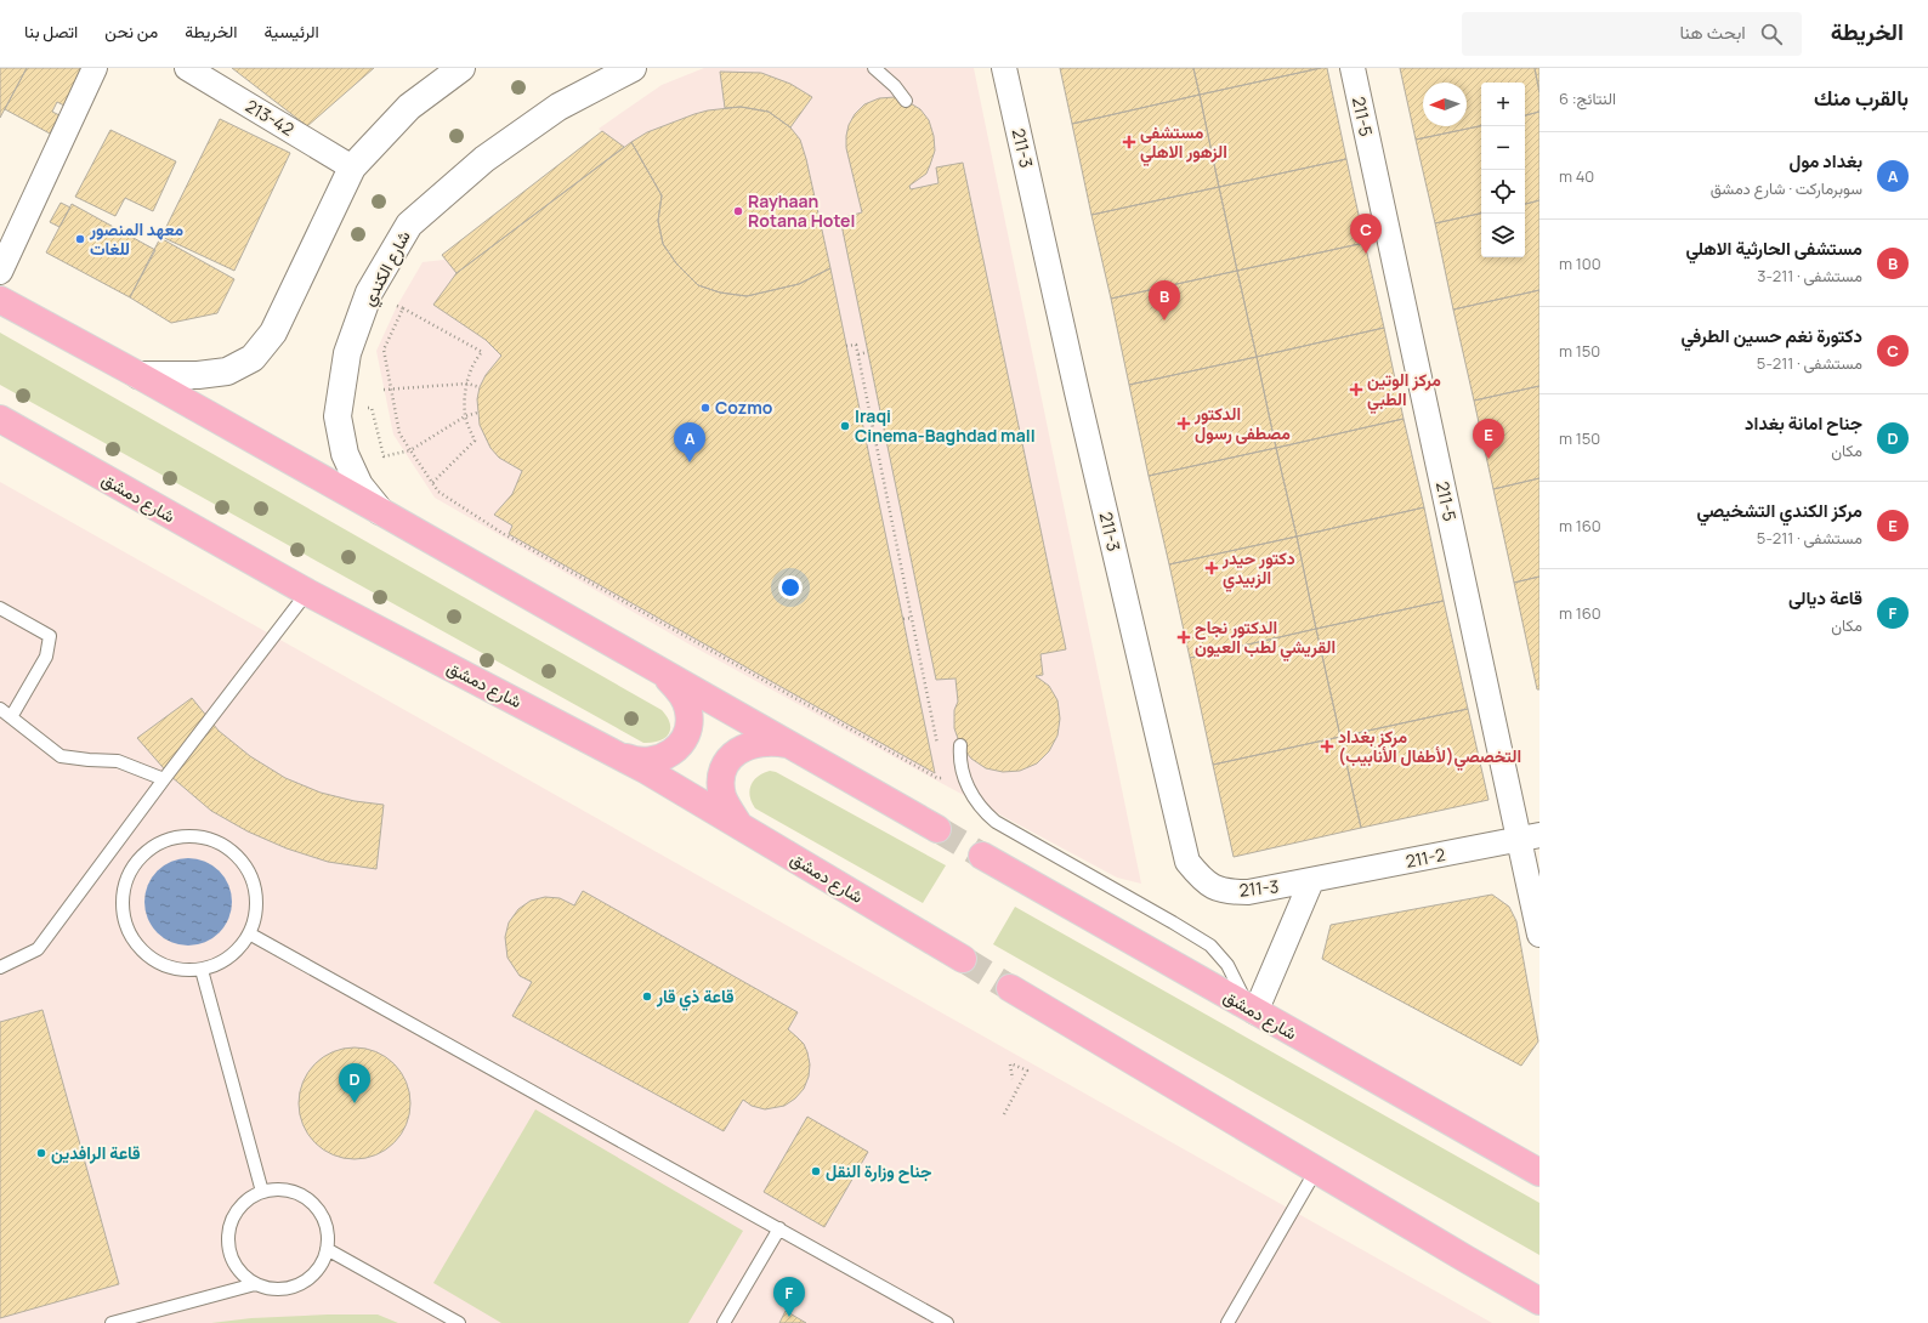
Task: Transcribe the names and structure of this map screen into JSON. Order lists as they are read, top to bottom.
{
  "streets": {
    "main road": ["شارع دمشق"],
    "street": [
      "211-5",
      "213-42",
      "211-3",
      "شارع الكندي",
      "211-2"
    ]
  },
  "crossings": [
    ["211-5", "211-2"],
    ["211-3", "211-2"]
  ],
  "places": {
    "health": [
      "مستشفى الزهور الاهلي",
      "مركز الوتين الطبي",
      "الدكتور مصطفى رسول",
      "دكتور حيدر الزبيدي",
      "الدكتور نجاح القريشي لطب العيون",
      "مركز بغداد التخصصي(لأطفال الأنابيب)"
    ],
    "other": [
      "Rayhaan Rotana Hotel",
      "معهد المنصور للغات",
      "Cozmo",
      "Iraqi Cinema-Baghdad mall",
      "قاعة ذي قار",
      "قاعة الرافدين",
      "جناح وزارة النقل"
    ]
  },
  "north": "left",
  "page": {
    "header": "الخريطة",
    "search": "ابحث هنا",
    "nav": [
      "الرئيسية",
      "الخريطة",
      "من نحن",
      "اتصل بنا"
    ],
    "heading": ["بالقرب منك", "النتائج: 6"],
    "map_buttons": ["+", "−"],
    "list": [
      {
        "mark": "A",
        "name": "بغداد مول",
        "note": "سوبرماركت · شارع دمشق",
        "value": "40 m"
      },
      {
        "mark": "B",
        "name": "مستشفى الحارثية الاهلي",
        "note": "مستشفى · 211-3",
        "value": "100 m"
      },
      {
        "mark": "C",
        "name": "دكتورة نغم حسين الطرفي",
        "note": "مستشفى · 211-5",
        "value": "150 m"
      },
      {
        "mark": "D",
        "name": "جناح امانة بغداد",
        "note": "مكان",
        "value": "150 m"
      },
      {
        "mark": "E",
        "name": "مركز الكندي التشخيصي",
        "note": "مستشفى · 211-5",
        "value": "160 m"
      },
      {
        "mark": "F",
        "name": "قاعة ديالى",
        "note": "مكان",
        "value": "160 m"
      }
    ],
    "pins": [
      "C",
      "B",
      "E",
      "A",
      "D",
      "F"
    ]
  }
}
